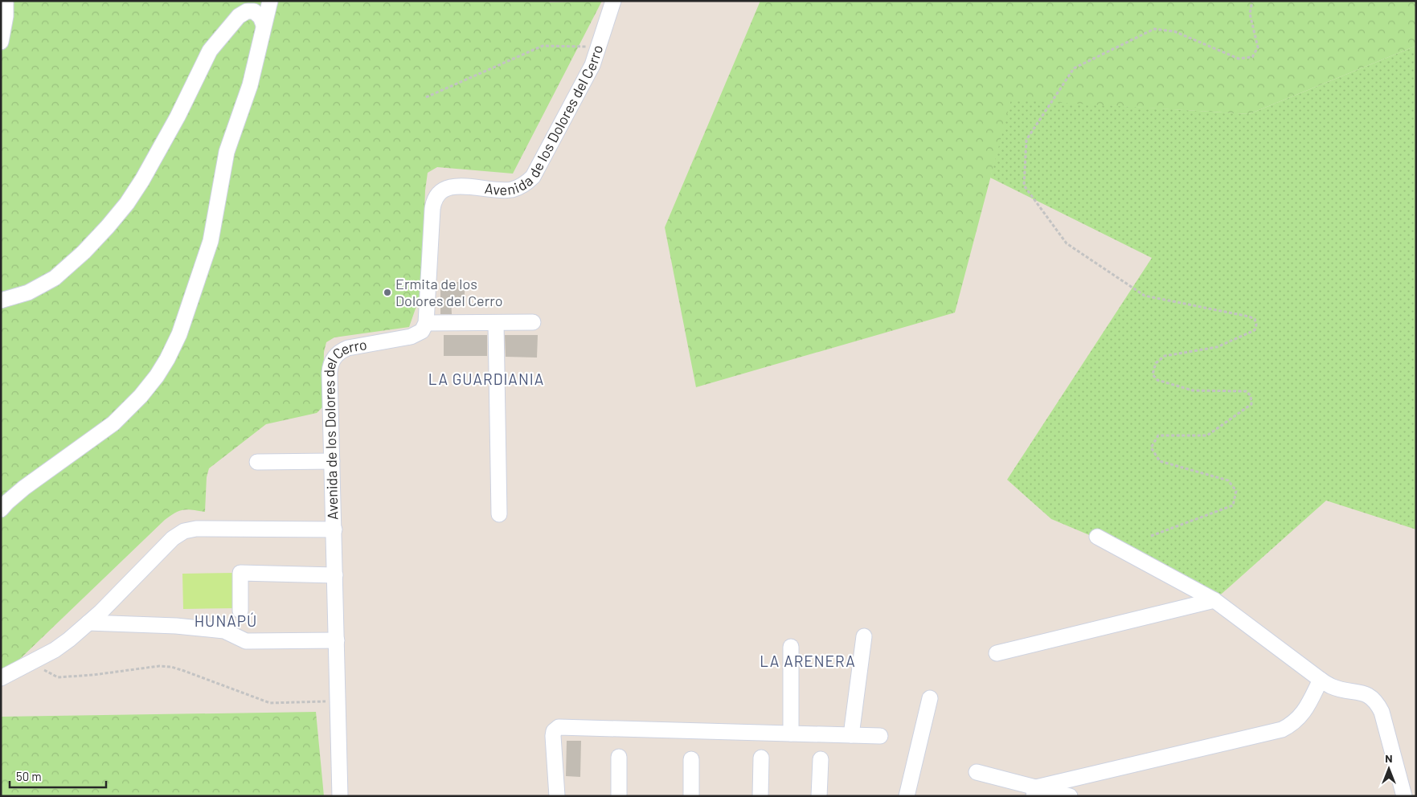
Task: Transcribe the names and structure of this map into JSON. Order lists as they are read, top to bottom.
{
  "streets": {
    "street": ["Avenida de los Dolores del Cerro"]
  },
  "districts": ["LA GUARDIANIA", "HUNAPÚ", "LA ARENERA"],
  "places": ["Ermita de los Dolores del Cerro"],
  "scale_bar": "50 m",
  "north": "top"
}
